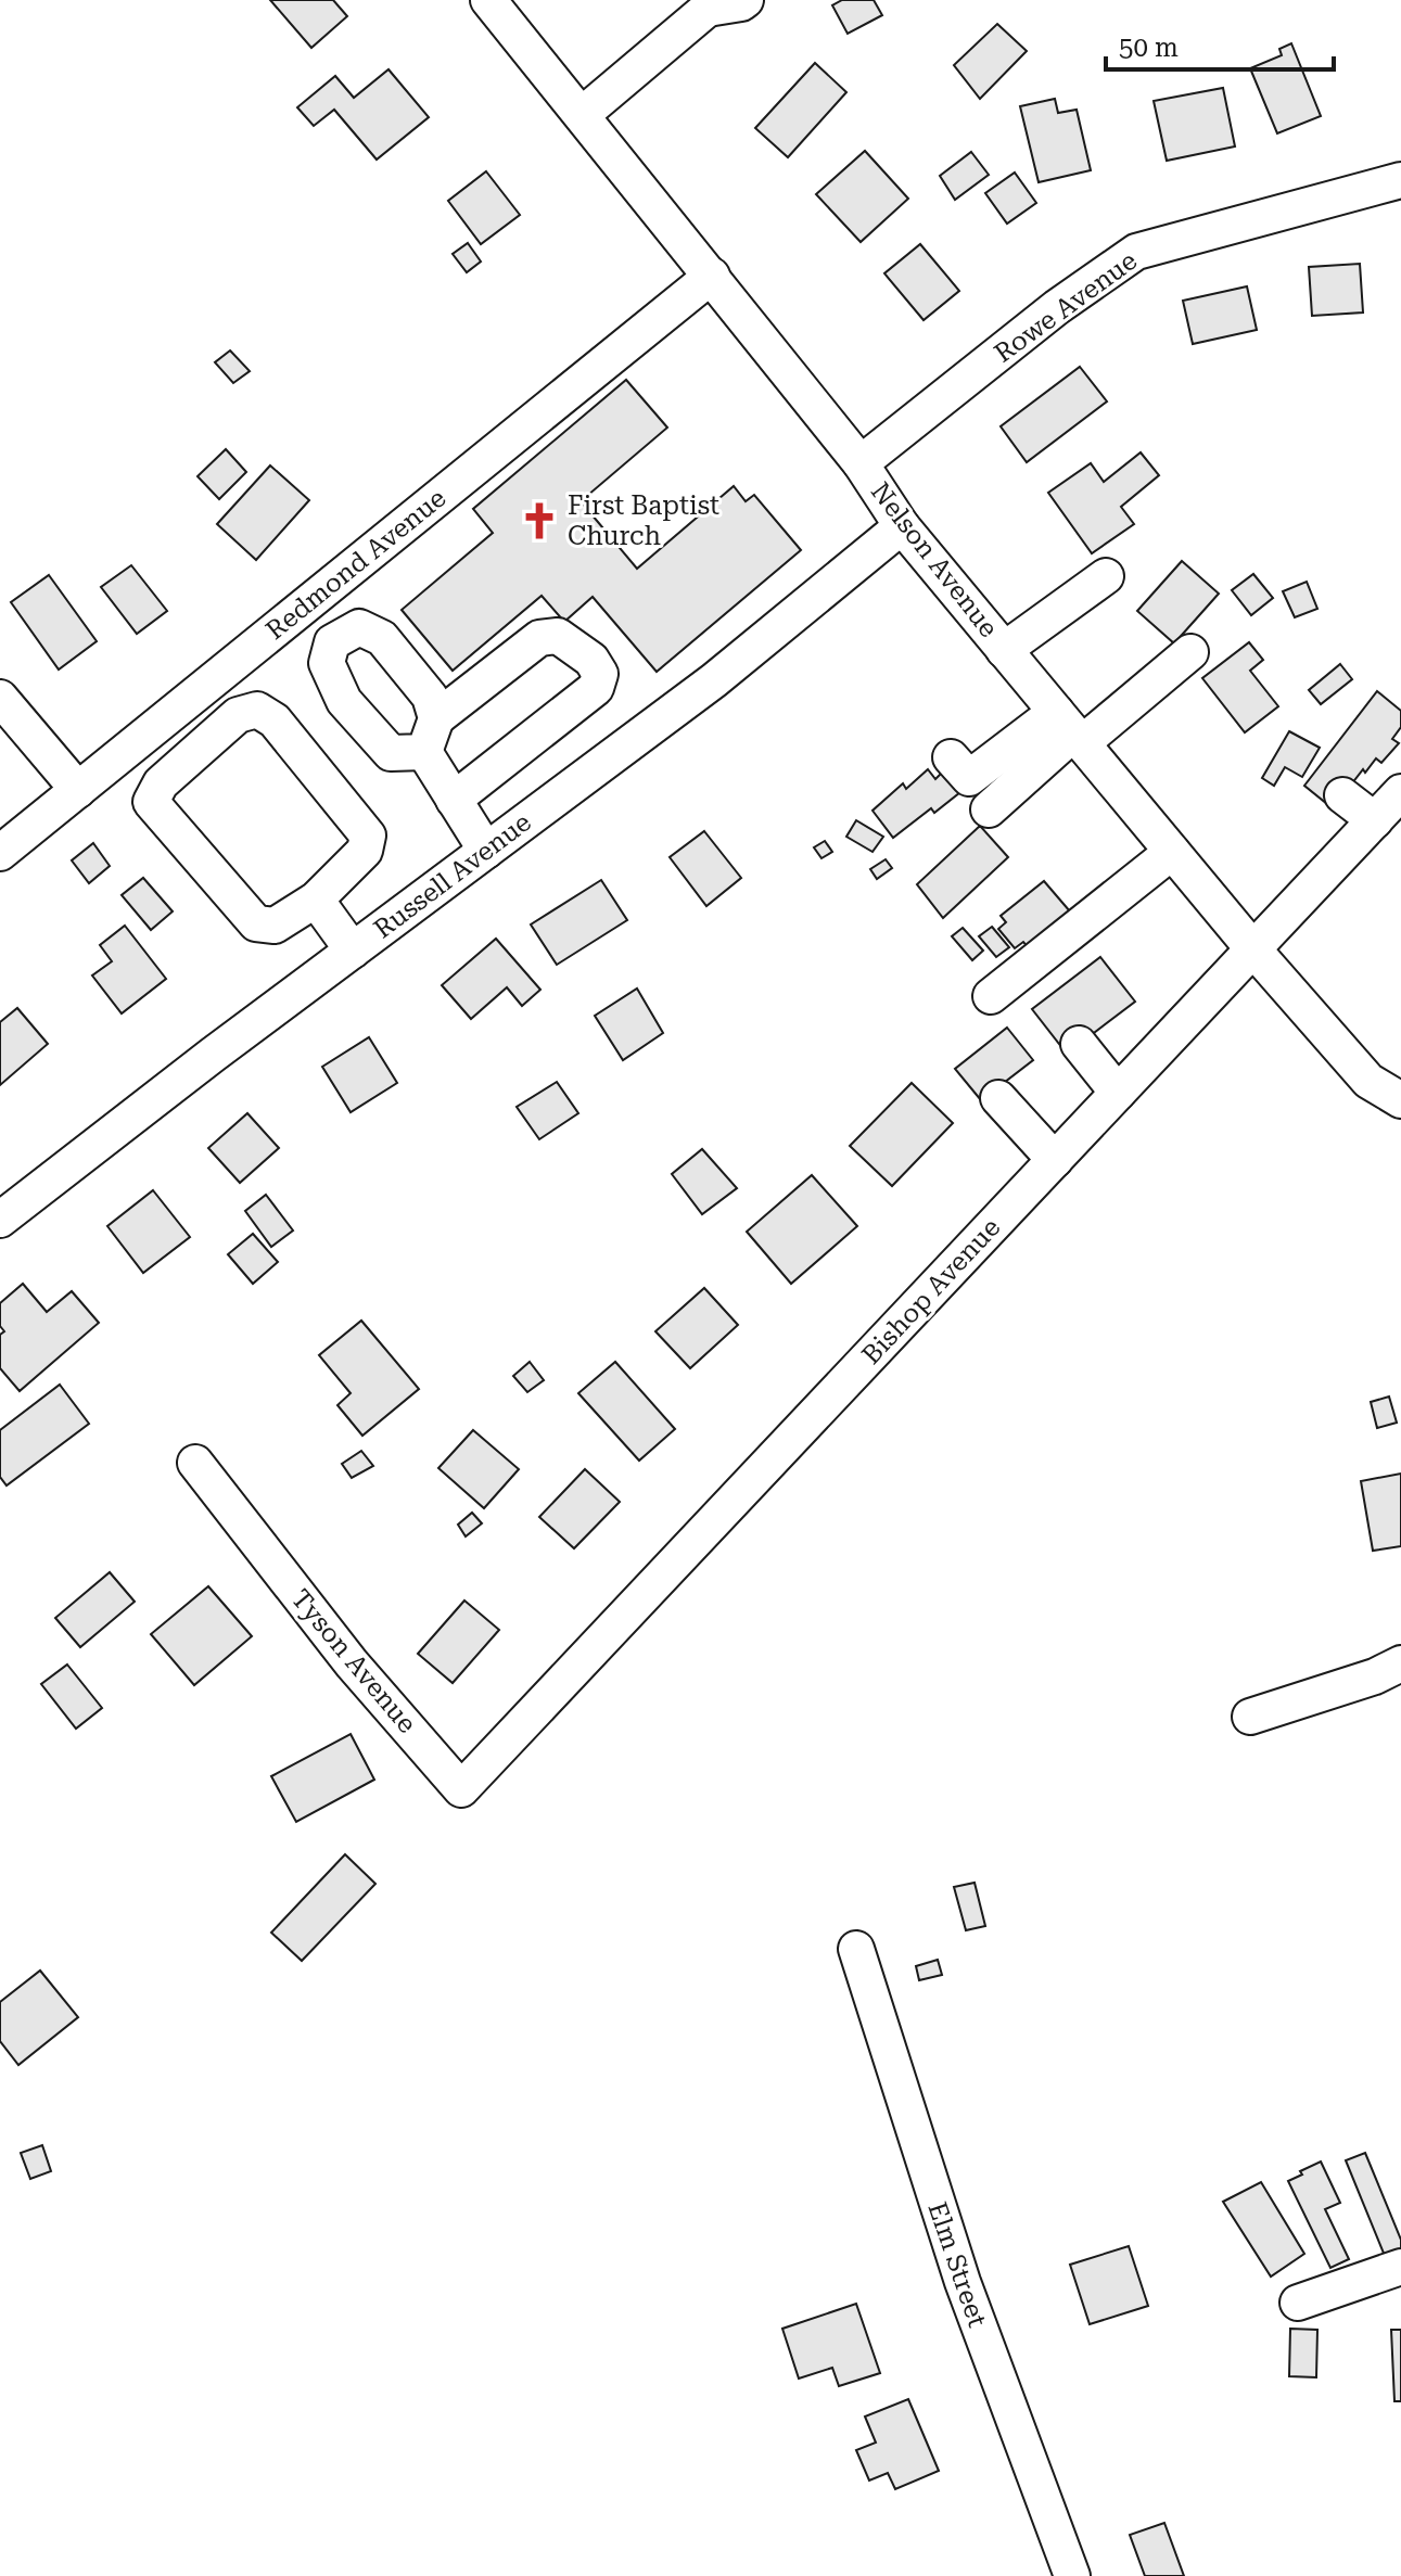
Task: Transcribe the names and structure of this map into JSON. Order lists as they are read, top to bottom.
{
  "streets": {
    "street": [
      "Rowe Avenue",
      "Nelson Avenue",
      "Redmond Avenue",
      "Russell Avenue",
      "Bishop Avenue",
      "Tyson Avenue",
      "Elm Street"
    ]
  },
  "crossings": [
    ["Rowe Avenue", "Nelson Avenue"],
    ["Nelson Avenue", "Redmond Avenue"],
    ["Nelson Avenue", "Russell Avenue"],
    ["Nelson Avenue", "Bishop Avenue"],
    ["Bishop Avenue", "Tyson Avenue"]
  ],
  "places": {
    "church": ["First Baptist Church"]
  },
  "scale_bar": "50 m"
}
